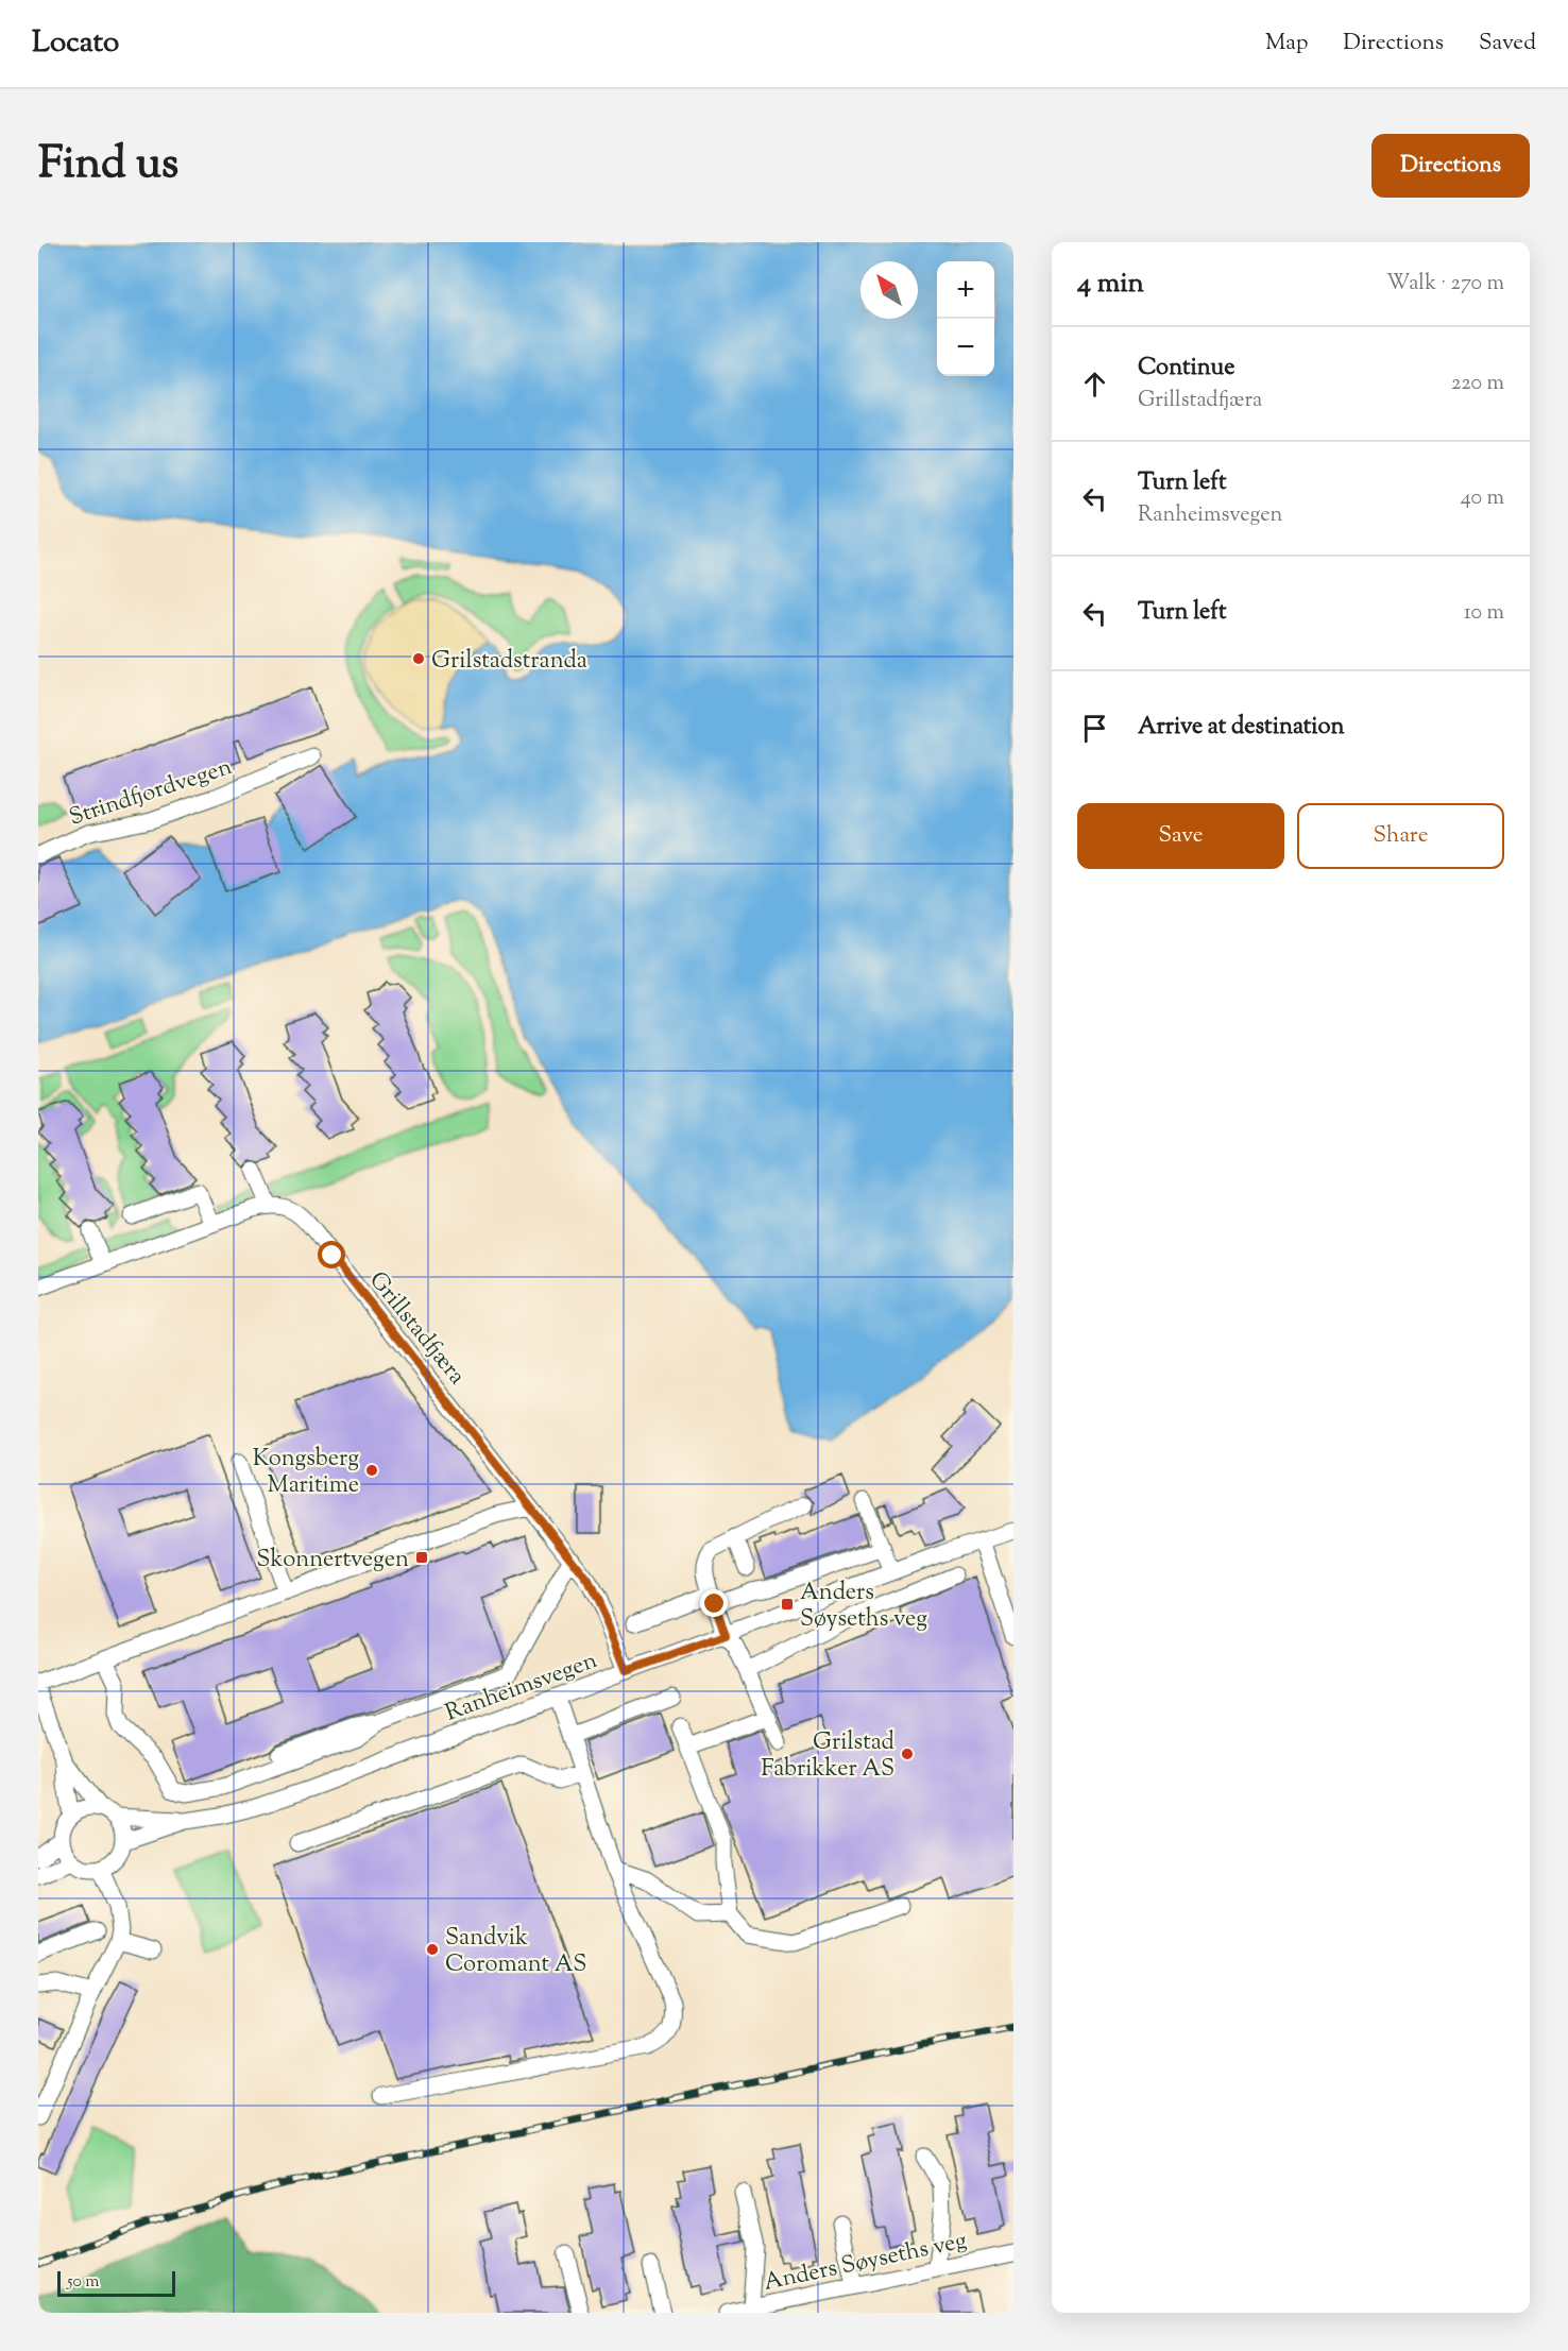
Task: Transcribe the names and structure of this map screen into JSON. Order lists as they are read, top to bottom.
{
  "streets": {
    "street": [
      "Strindfjordvegen",
      "Grillstadfjæra",
      "Ranheimsvegen",
      "Anders Søyseths veg"
    ]
  },
  "crossings": [
    ["Grillstadfjæra", "Ranheimsvegen"]
  ],
  "places": {
    "other": [
      "Grilstadstranda",
      "Kongsberg Maritime",
      "Grilstad Fabrikker AS",
      "Sandvik Coromant AS"
    ],
    "transit": ["Skonnertvegen", "Anders Søyseths veg"]
  },
  "scale_bar": "50 m",
  "north": "top left",
  "page": {
    "header": "Locato",
    "nav": ["Map", "Directions", "Saved"],
    "title": "Find us",
    "buttons": [
      "Directions",
      ["Save", "Share"]
    ],
    "heading": ["4 min", "Walk · 270 m"],
    "map_buttons": ["+", "−"],
    "list": [
      ["Continue", "Grillstadfjæra", "220 m"],
      ["Turn left", "Ranheimsvegen", "40 m"],
      ["Turn left", "10 m"],
      "Arrive at destination"
    ],
    "scale": "50 m"
  }
}
